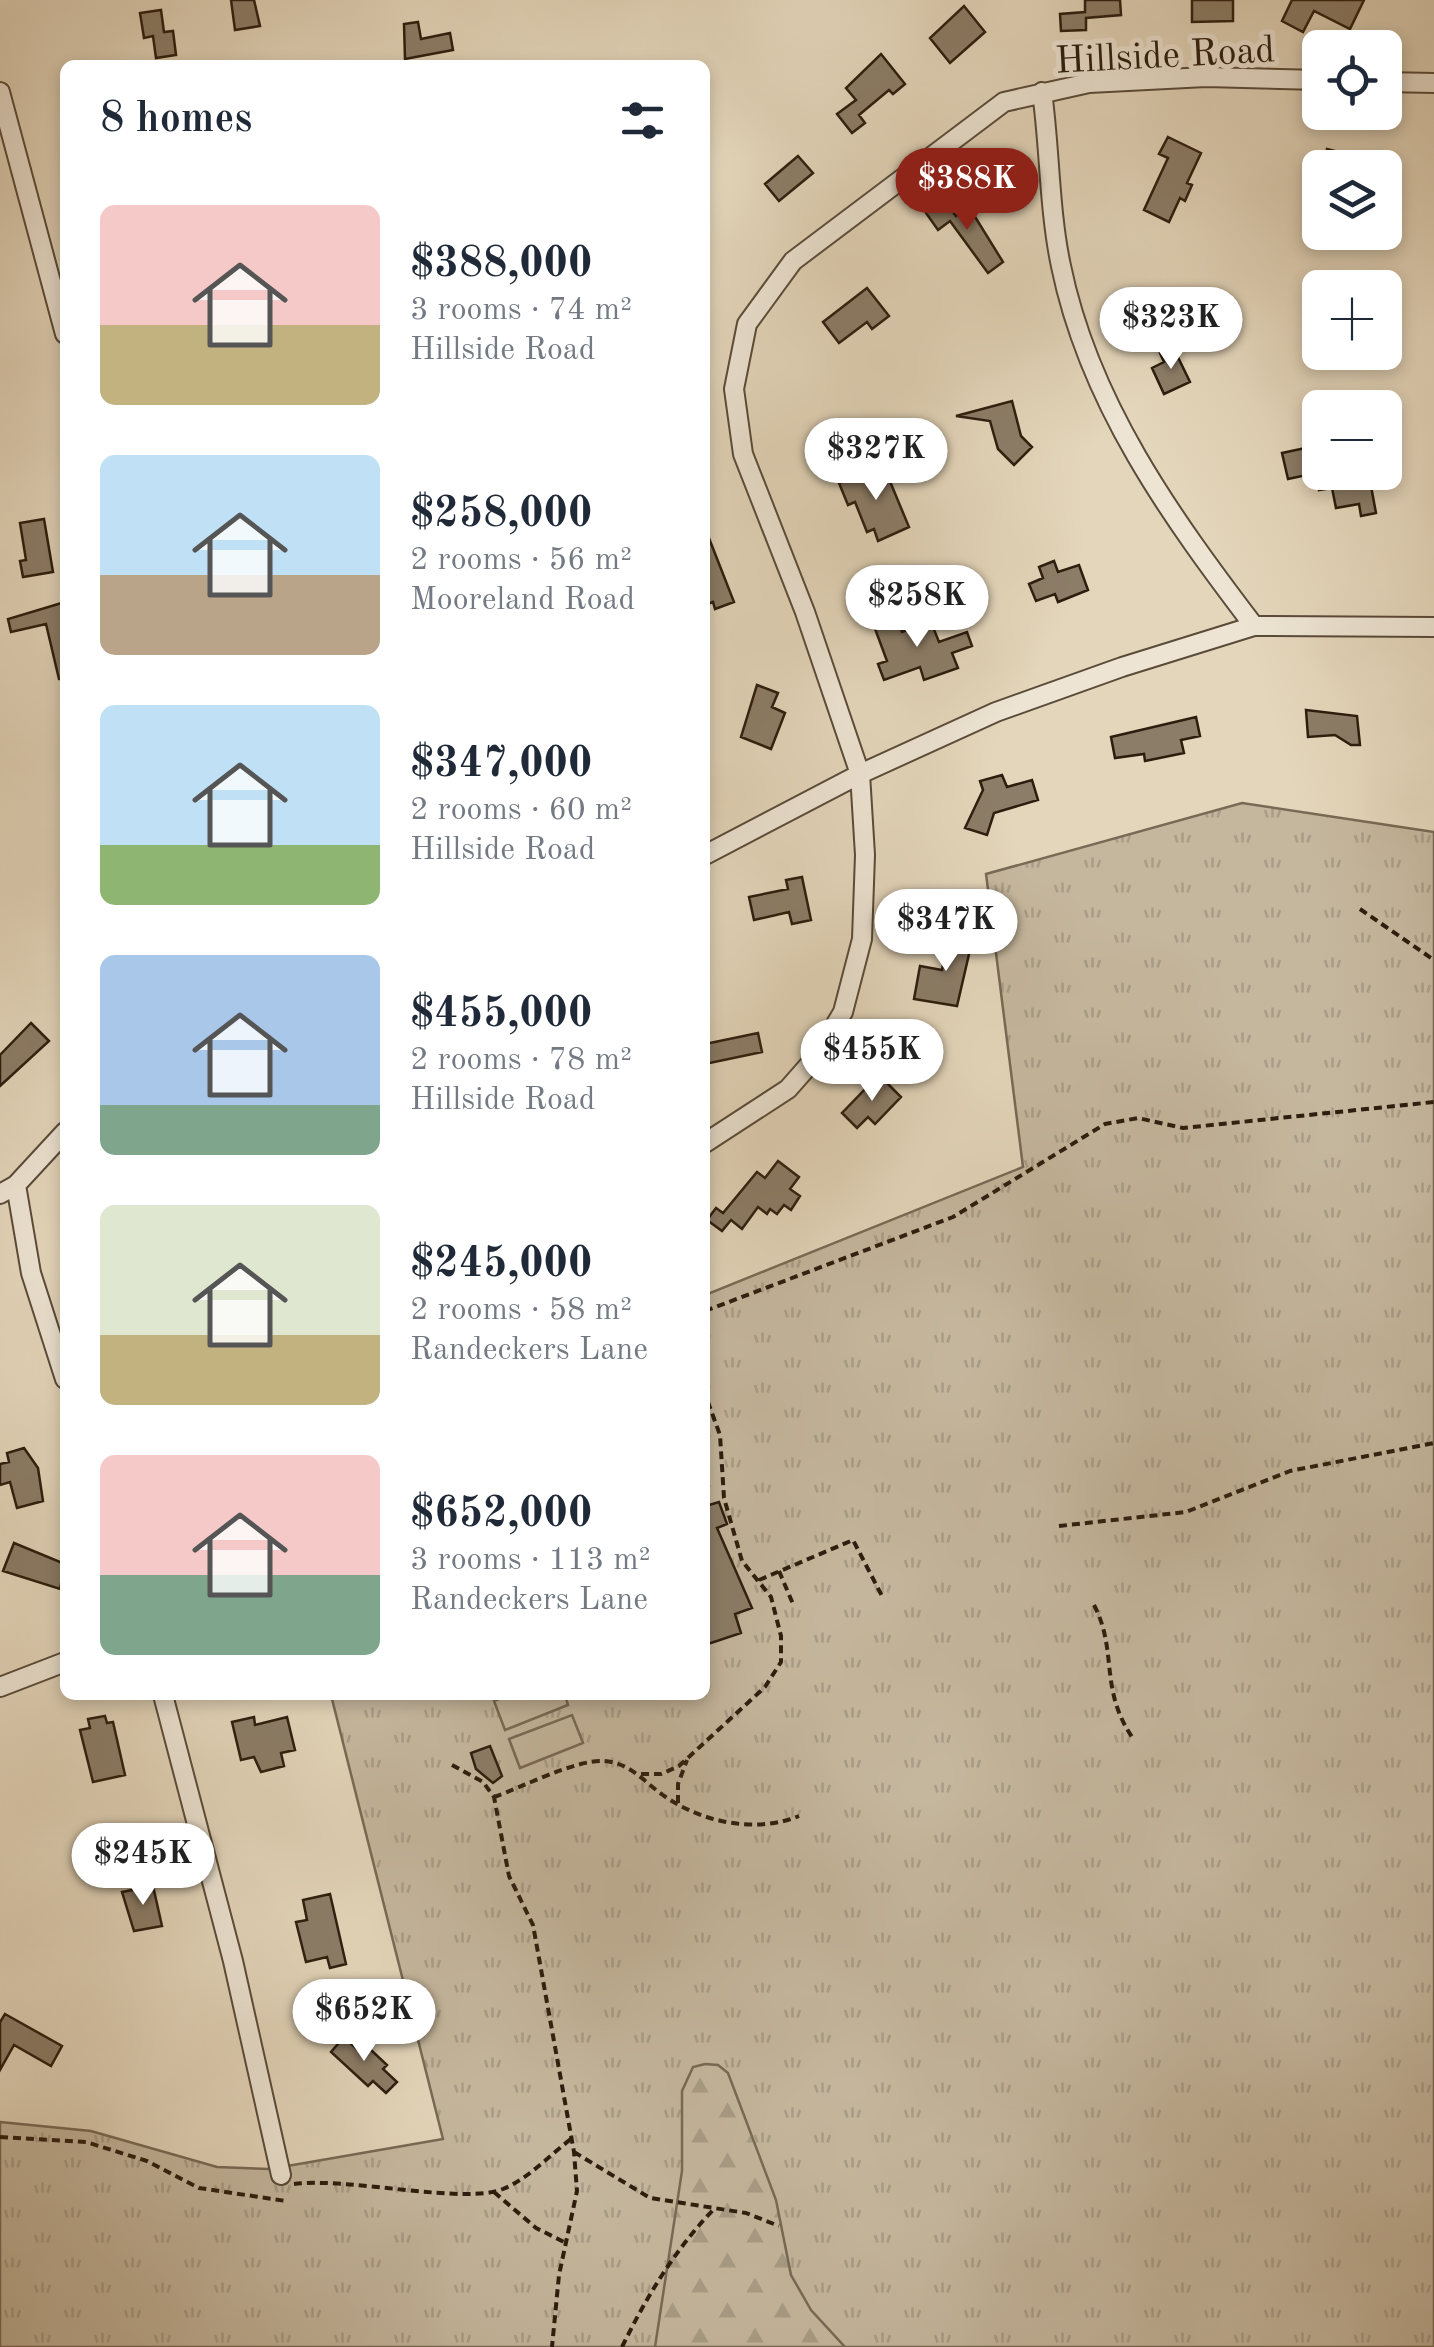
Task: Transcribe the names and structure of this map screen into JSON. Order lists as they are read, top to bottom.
{
  "streets": {
    "street": ["Hillside Road"]
  },
  "page": {
    "map_buttons": ["+", "−"],
    "heading": "8 homes",
    "price": [
      "$388K",
      "$323K",
      "$327K",
      "$258K",
      "$347K",
      "$455K",
      "$245K",
      "$652K"
    ],
    "list": [
      {
        "name": "$388,000",
        "note": "3 rooms · 74 m² · Hillside Road"
      },
      {
        "name": "$258,000",
        "note": "2 rooms · 56 m² · Mooreland Road"
      },
      {
        "name": "$347,000",
        "note": "2 rooms · 60 m² · Hillside Road"
      },
      {
        "name": "$455,000",
        "note": "2 rooms · 78 m² · Hillside Road"
      },
      {
        "name": "$245,000",
        "note": "2 rooms · 58 m² · Randeckers Lane"
      },
      {
        "name": "$652,000",
        "note": "3 rooms · 113 m² · Randeckers Lane"
      }
    ]
  }
}
